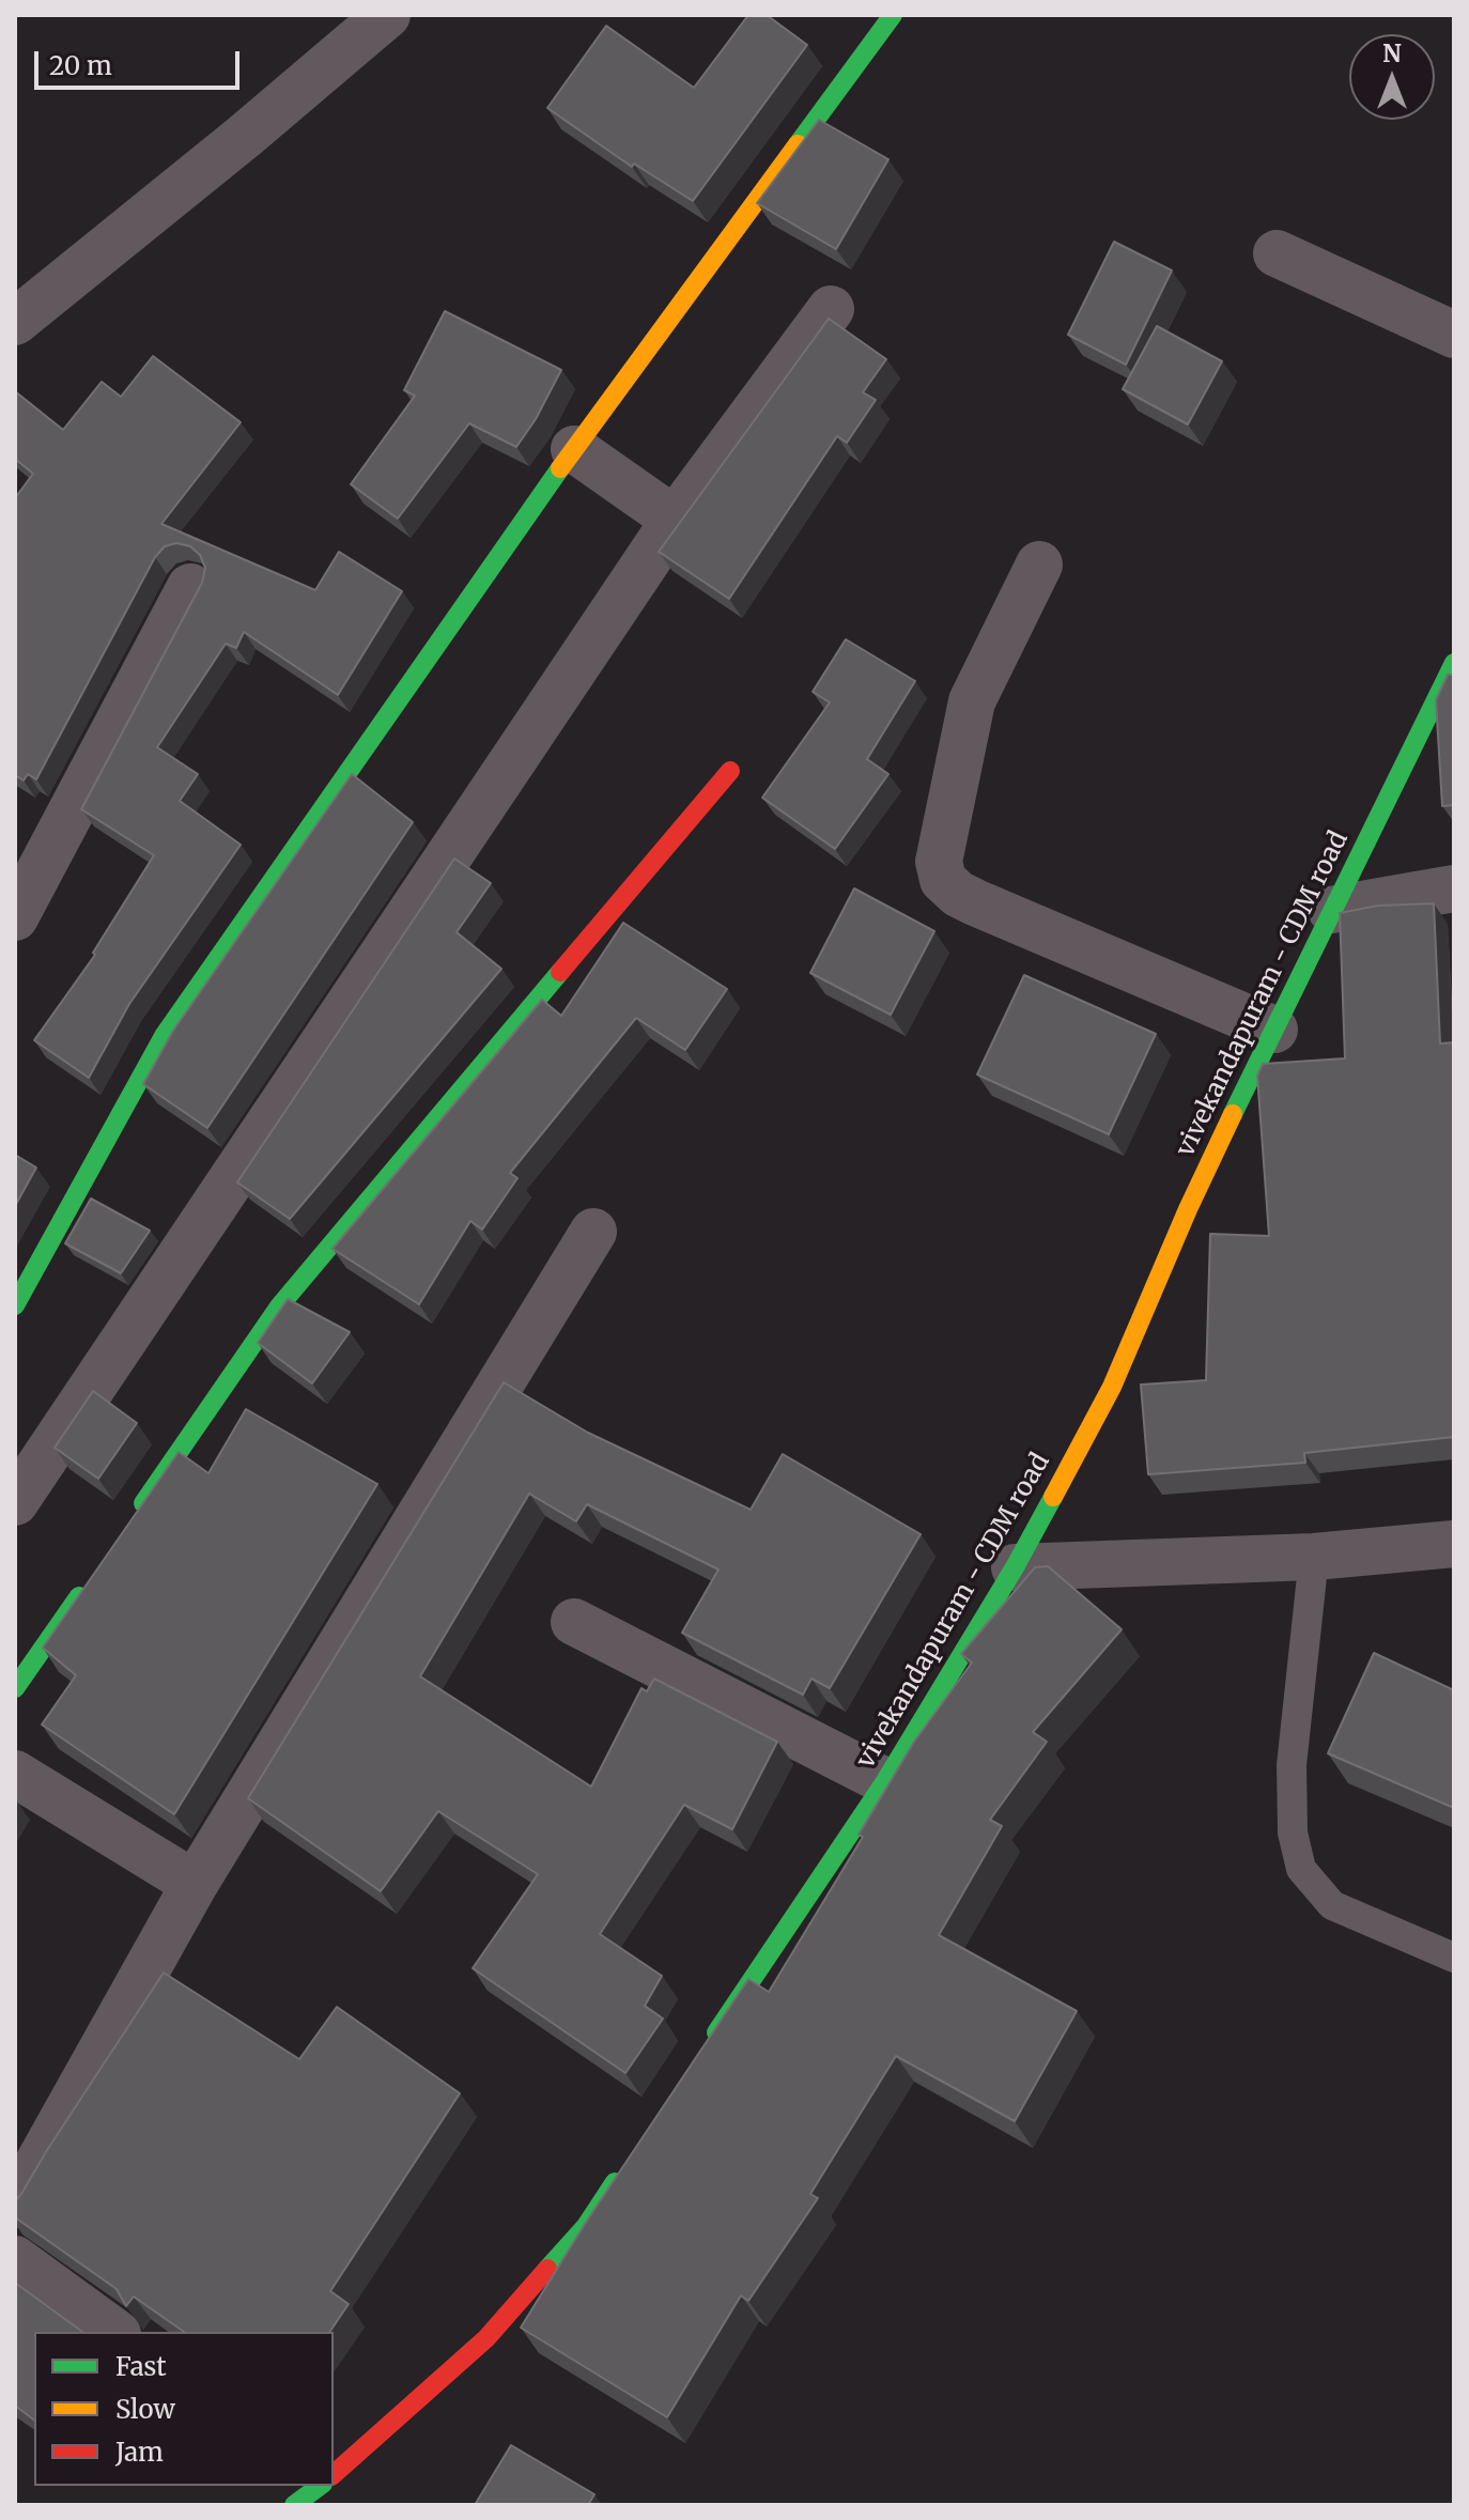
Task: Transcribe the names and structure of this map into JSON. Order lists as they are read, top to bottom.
{
  "streets": {
    "street": ["vivekandapuram - CDM road"]
  },
  "legend": ["Fast", "Slow", "Jam"],
  "scale_bar": "20 m",
  "north": "top"
}
